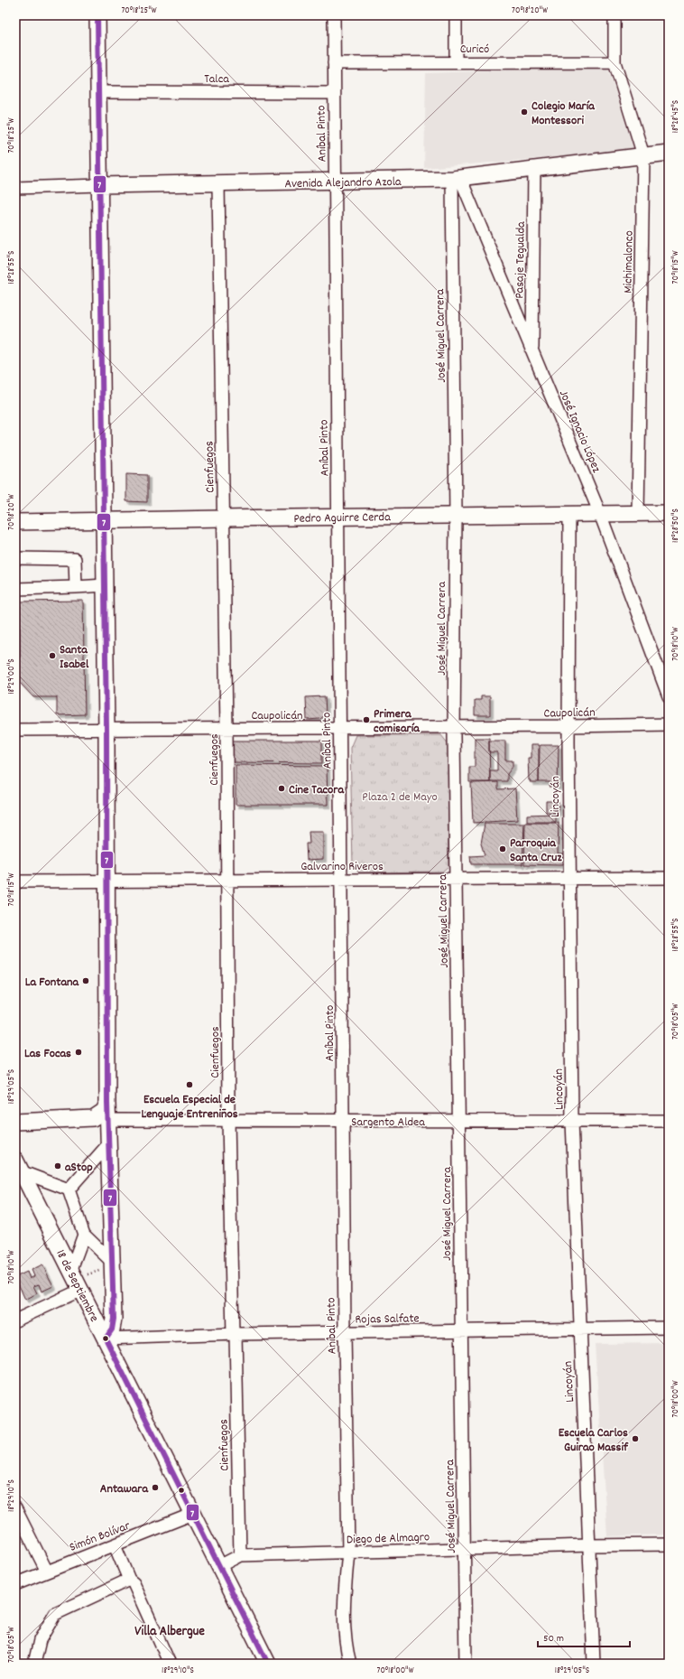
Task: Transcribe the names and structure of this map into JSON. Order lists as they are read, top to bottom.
{
  "streets": {
    "main road": ["Avenida Alejandro Azola", "Pedro Aguirre Cerda", "18 de Septiembre"],
    "street": [
      "Curicó",
      "Talca",
      "Aníbal Pinto",
      "Pasaje Tegualda",
      "Michimalonco",
      "José Miguel Carrera",
      "José Ignacio López",
      "Cienfuegos",
      "Caupolicán",
      "Lincoyán",
      "Galvarino Riveros",
      "Sargento Aldea",
      "Rojas Salfate",
      "Simón Bolívar",
      "Diego de Almagro"
    ]
  },
  "crossings": [
    ["Curicó", "Aníbal Pinto"],
    ["Curicó", "Michimalonco"],
    ["Talca", "Aníbal Pinto"],
    ["Aníbal Pinto", "Avenida Alejandro Azola"],
    ["Aníbal Pinto", "Pedro Aguirre Cerda"],
    ["Aníbal Pinto", "Caupolicán"],
    ["Aníbal Pinto", "Galvarino Riveros"],
    ["Aníbal Pinto", "Sargento Aldea"],
    ["Aníbal Pinto", "Rojas Salfate"],
    ["Aníbal Pinto", "Diego de Almagro"],
    ["Avenida Alejandro Azola", "Pasaje Tegualda"],
    ["Avenida Alejandro Azola", "Michimalonco"],
    ["Avenida Alejandro Azola", "José Miguel Carrera"],
    ["Avenida Alejandro Azola", "José Ignacio López"],
    ["Avenida Alejandro Azola", "Cienfuegos"],
    ["Pasaje Tegualda", "José Ignacio López"],
    ["Michimalonco", "Pedro Aguirre Cerda"],
    ["José Miguel Carrera", "José Ignacio López"],
    ["José Miguel Carrera", "Pedro Aguirre Cerda"],
    ["José Miguel Carrera", "Caupolicán"],
    ["José Miguel Carrera", "Galvarino Riveros"],
    ["José Miguel Carrera", "Sargento Aldea"],
    ["José Miguel Carrera", "Rojas Salfate"],
    ["José Miguel Carrera", "Diego de Almagro"],
    ["José Ignacio López", "Pedro Aguirre Cerda"],
    ["Cienfuegos", "Pedro Aguirre Cerda"],
    ["Cienfuegos", "Caupolicán"],
    ["Cienfuegos", "Galvarino Riveros"],
    ["Cienfuegos", "Sargento Aldea"],
    ["Cienfuegos", "Rojas Salfate"],
    ["Cienfuegos", "Diego de Almagro"],
    ["Pedro Aguirre Cerda", "Lincoyán"],
    ["Caupolicán", "Lincoyán"],
    ["Lincoyán", "Galvarino Riveros"],
    ["Lincoyán", "Sargento Aldea"],
    ["Lincoyán", "Rojas Salfate"],
    ["Lincoyán", "Diego de Almagro"],
    ["18 de Septiembre", "Rojas Salfate"],
    ["18 de Septiembre", "Simón Bolívar"],
    ["18 de Septiembre", "Diego de Almagro"]
  ],
  "districts": ["Villa Albergue"],
  "parks": ["Plaza 2 de Mayo"],
  "places": [
    "Colegio María Montessori",
    "Santa Isabel",
    "Primera comisaría",
    "Cine Tacora",
    "Parroquia Santa Cruz",
    "La Fontana",
    "Las Focas",
    "Escuela Especial de Lenguaje Entreniños",
    "aStop",
    "Escuela Carlos Guirao Massif",
    "Antawara"
  ],
  "lines": ["transit line 7"],
  "scale_bar": "50 m",
  "coordinates": [
    "70°18'25\"W",
    "70°18'20\"W",
    "18°28'45\"S",
    "70°18'15\"W",
    "18°28'55\"S",
    "18°28'50\"S",
    "70°18'10\"W",
    "18°29'00\"S",
    "70°18'05\"W",
    "18°29'05\"S",
    "70°18'00\"W",
    "18°29'10\"S"
  ]
}
